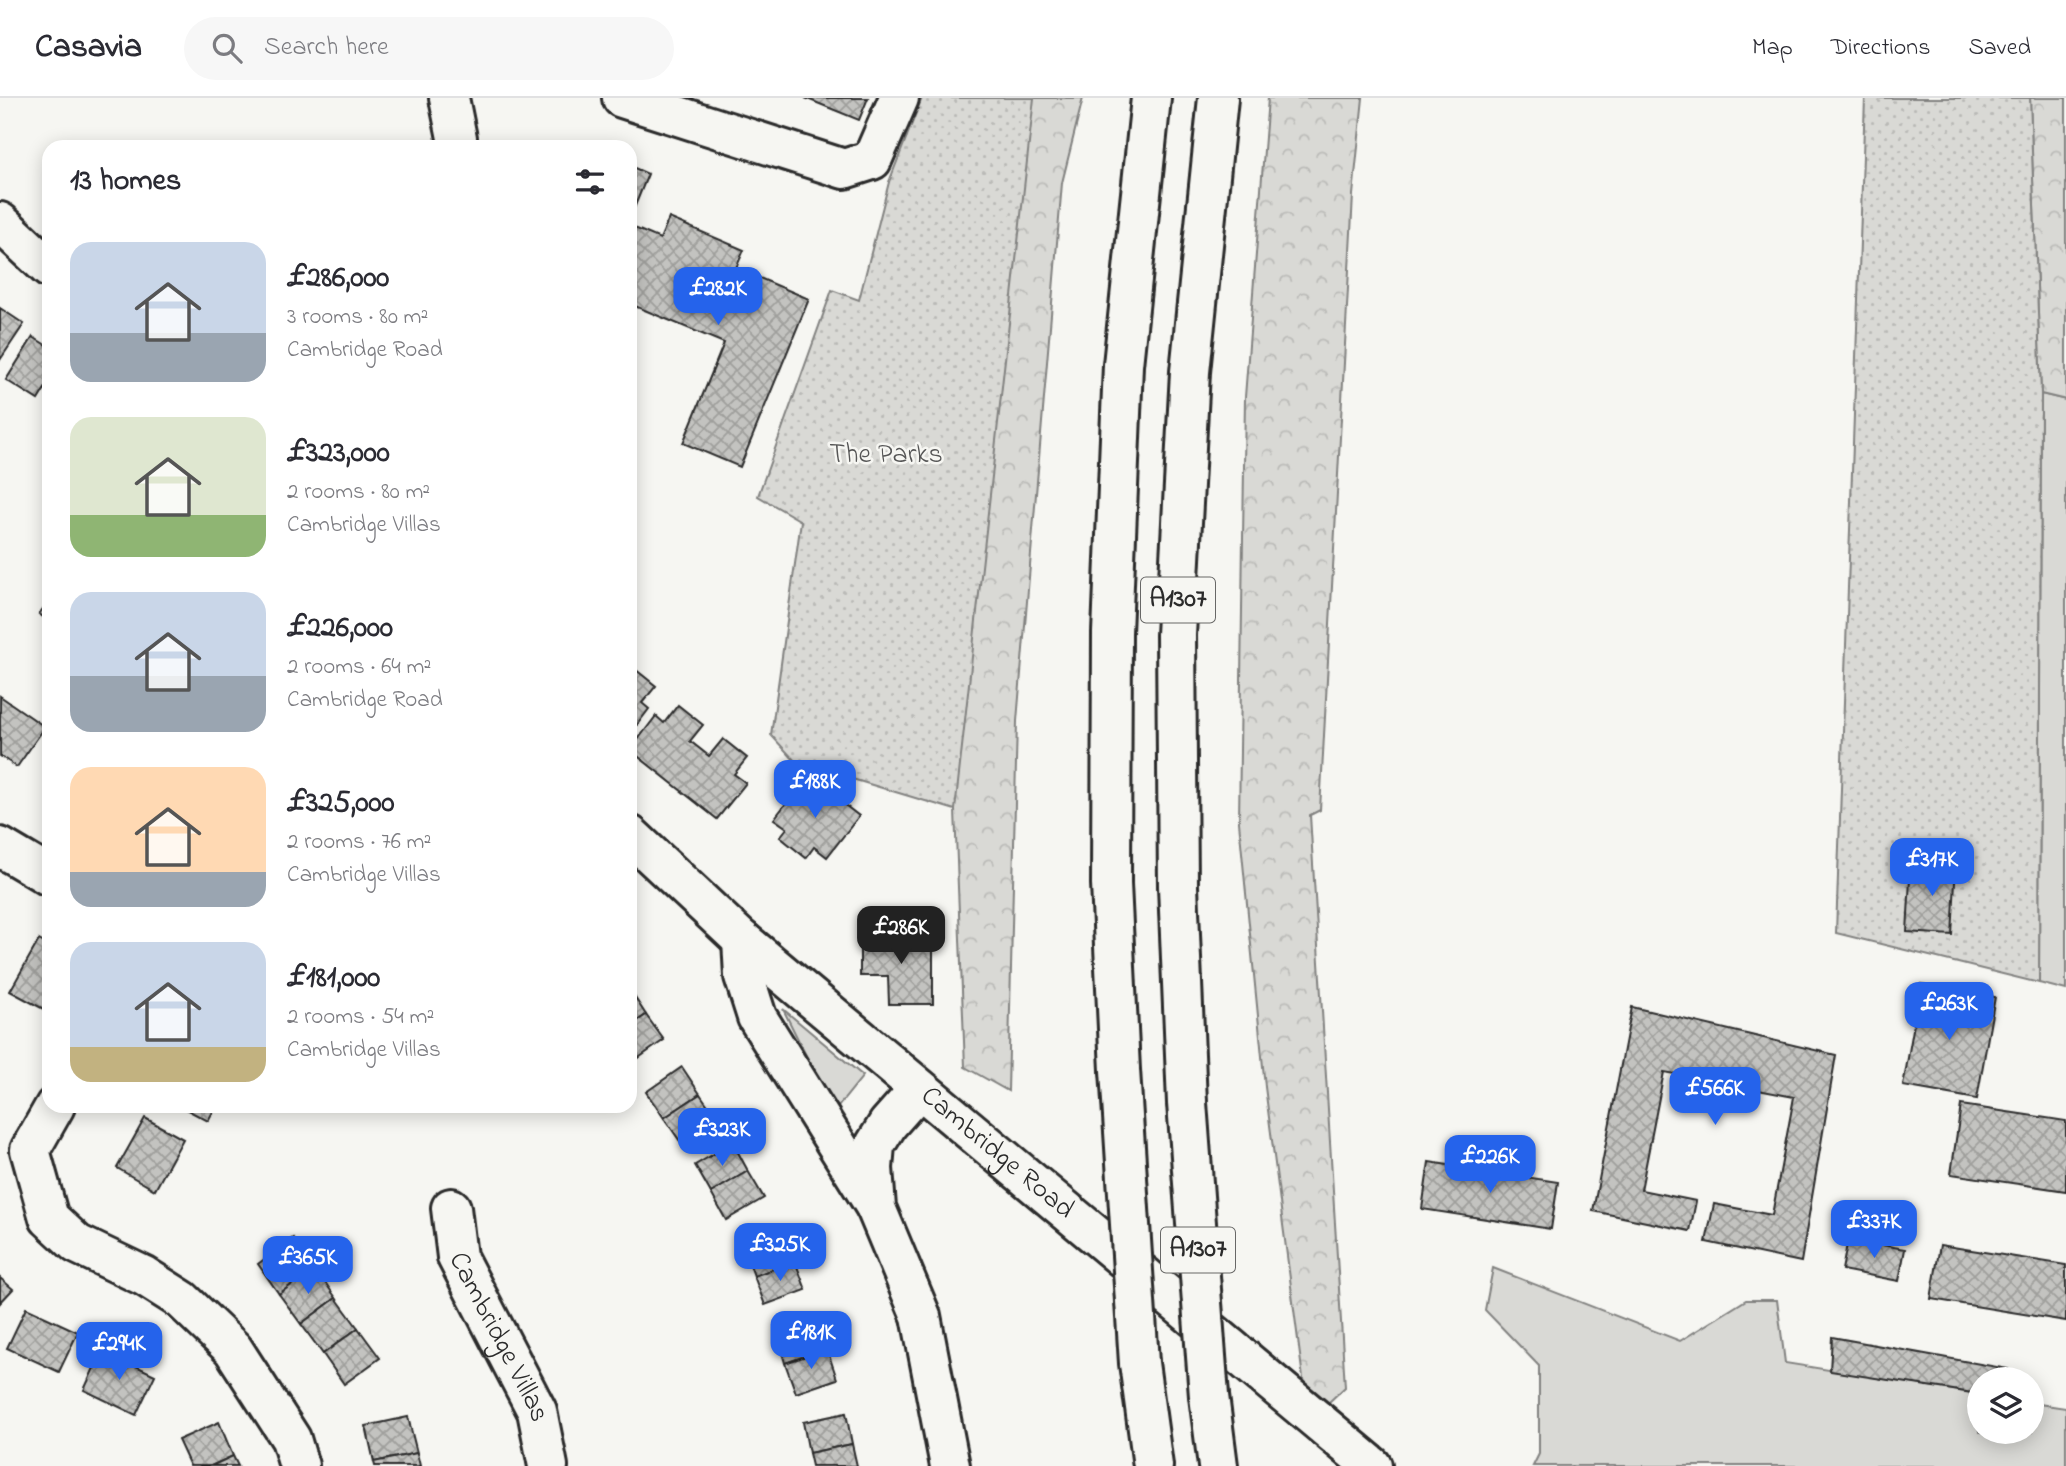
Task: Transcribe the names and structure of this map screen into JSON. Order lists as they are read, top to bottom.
{
  "streets": {
    "main road": ["A1307", "Cambridge Road", "Cambridge Villas"]
  },
  "parks": ["The Parks"],
  "page": {
    "header": "Casavia",
    "search": "Search here",
    "nav": ["Map", "Directions", "Saved"],
    "heading": "13 homes",
    "list": [
      {
        "name": "£286,000",
        "note": "3 rooms · 80 m² · Cambridge Road"
      },
      {
        "name": "£323,000",
        "note": "2 rooms · 80 m² · Cambridge Villas"
      },
      {
        "name": "£226,000",
        "note": "2 rooms · 64 m² · Cambridge Road"
      },
      {
        "name": "£325,000",
        "note": "2 rooms · 76 m² · Cambridge Villas"
      },
      {
        "name": "£181,000",
        "note": "2 rooms · 54 m² · Cambridge Villas"
      }
    ],
    "price": [
      "£282K",
      "£188K",
      "£317K",
      "£286K",
      "£263K",
      "£566K",
      "£323K",
      "£226K",
      "£337K",
      "£325K",
      "£365K",
      "£181K",
      "£294K"
    ]
  }
}
